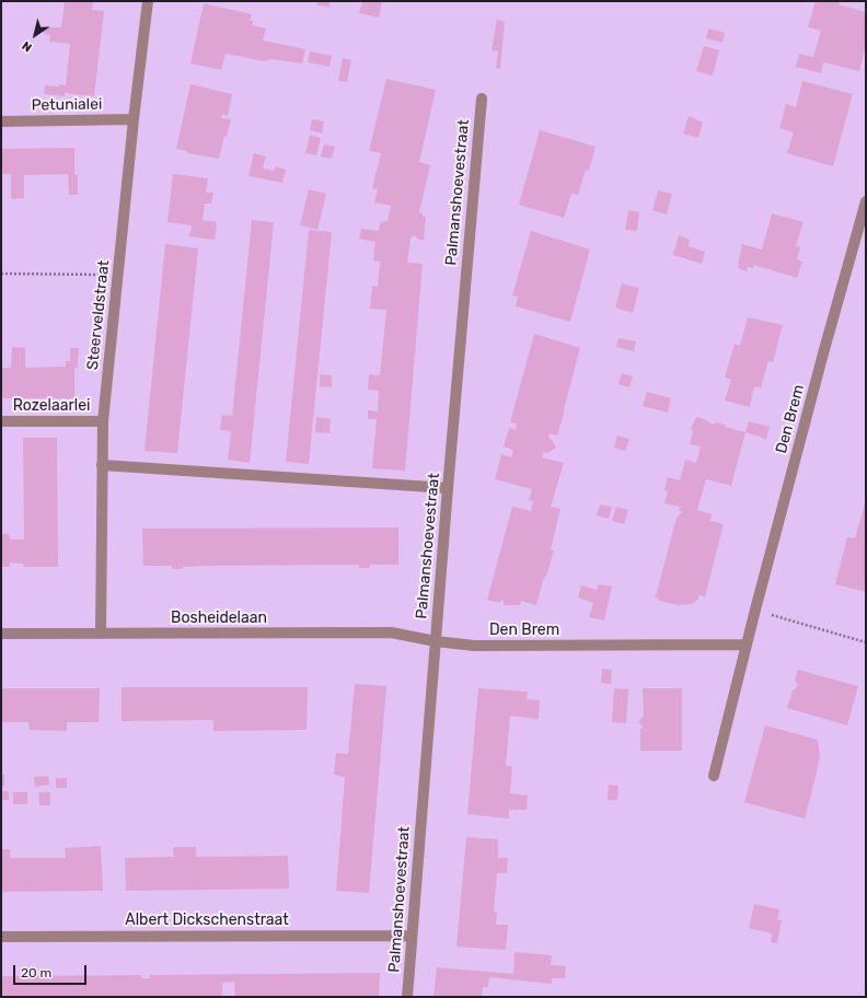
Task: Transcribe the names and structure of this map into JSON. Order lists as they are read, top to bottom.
{
  "streets": {
    "street": [
      "Petunialei",
      "Palmanshoevestraat",
      "Steerveldstraat",
      "Rozelaarlei",
      "Den Brem",
      "Bosheidelaan",
      "Albert Dickschenstraat"
    ]
  },
  "crossings": [
    ["Petunialei", "Steerveldstraat"],
    ["Palmanshoevestraat", "Den Brem"],
    ["Palmanshoevestraat", "Bosheidelaan"],
    ["Palmanshoevestraat", "Albert Dickschenstraat"],
    ["Steerveldstraat", "Rozelaarlei"],
    ["Steerveldstraat", "Bosheidelaan"],
    ["Den Brem", "Bosheidelaan"]
  ],
  "scale_bar": "20 m",
  "north": "bottom left"
}
